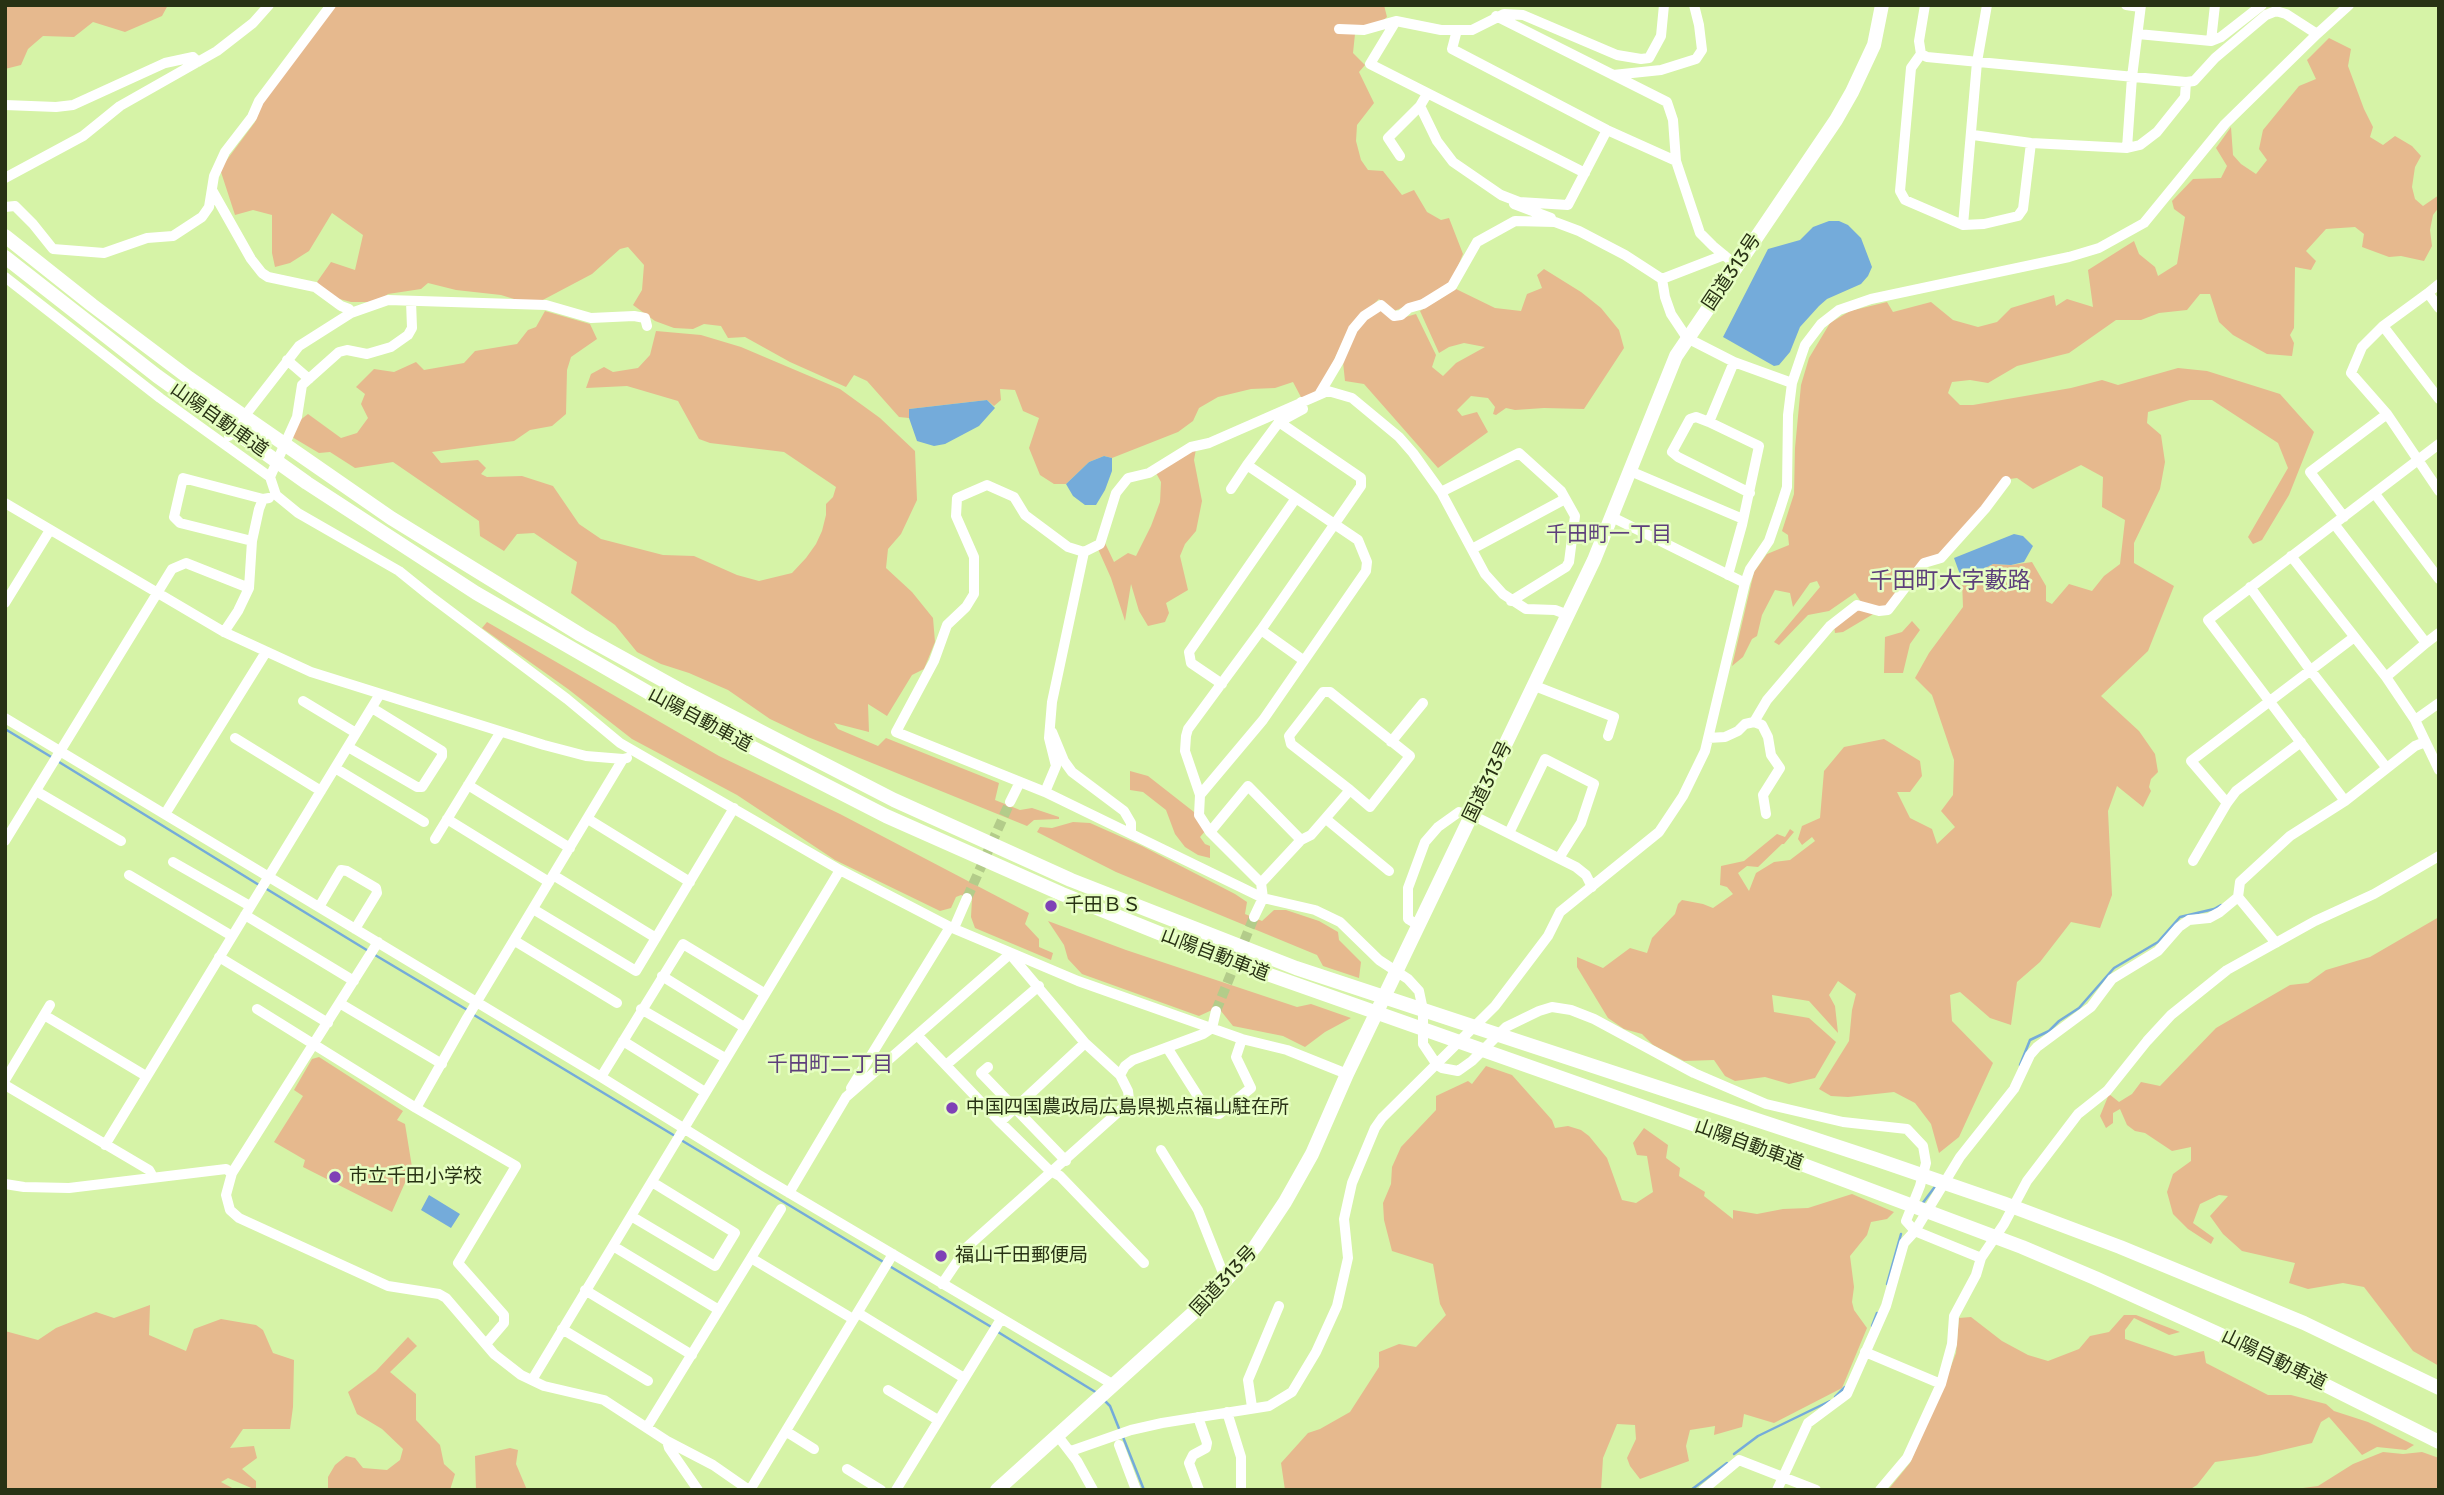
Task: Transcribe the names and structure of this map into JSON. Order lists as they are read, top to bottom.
{
  "streets": {
    "highway": ["国道313号", "山陽自動車道"]
  },
  "districts": ["千田町一丁目", "千田町大字藪路", "千田町二丁目"],
  "places": [
    "千田ＢＳ",
    "中国四国農政局広島県拠点福山駐在所",
    "市立千田小学校",
    "福山千田郵便局"
  ]
}
